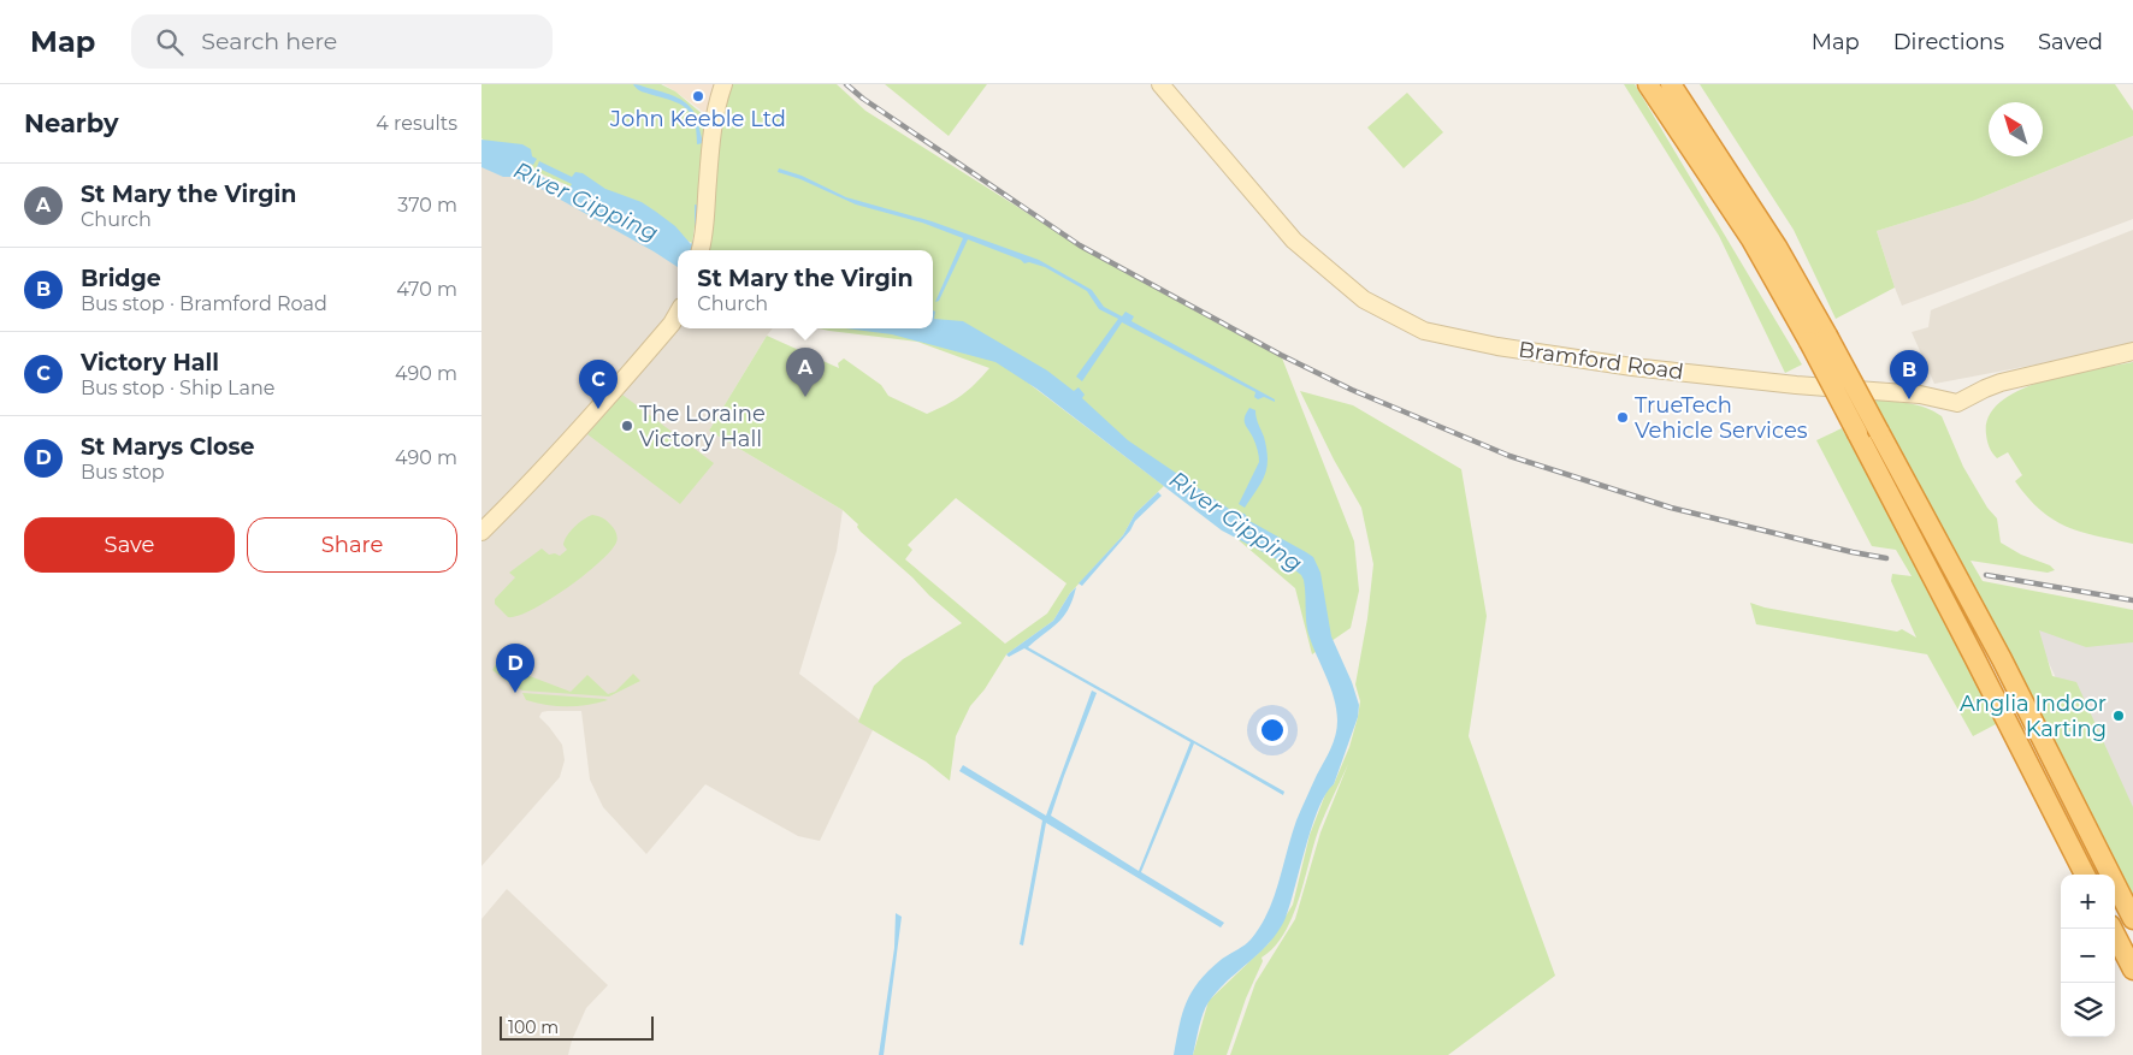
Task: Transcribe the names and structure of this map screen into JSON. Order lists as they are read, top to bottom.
{
  "streets": {
    "main road": ["Bramford Road"]
  },
  "water": ["River Gipping"],
  "places": [
    "John Keeble Ltd",
    "TrueTech Vehicle Services",
    "The Loraine Victory Hall",
    "Anglia Indoor Karting"
  ],
  "scale_bar": "100 m",
  "north": "top left",
  "page": {
    "header": "Map",
    "search": "Search here",
    "nav": ["Map", "Directions", "Saved"],
    "heading": ["Nearby", "4 results"],
    "list": [
      {
        "mark": "A",
        "name": "St Mary the Virgin",
        "note": "Church",
        "value": "370 m"
      },
      {
        "mark": "B",
        "name": "Bridge",
        "note": "Bus stop · Bramford Road",
        "value": "470 m"
      },
      {
        "mark": "C",
        "name": "Victory Hall",
        "note": "Bus stop · Ship Lane",
        "value": "490 m"
      },
      {
        "mark": "D",
        "name": "St Marys Close",
        "note": "Bus stop",
        "value": "490 m"
      }
    ],
    "popup": ["St Mary the Virgin", "Church"],
    "pins": [
      "A",
      "B",
      "C",
      "D"
    ],
    "buttons": ["Save", "Share"],
    "map_buttons": ["+", "−"],
    "scale": "100 m"
  }
}
